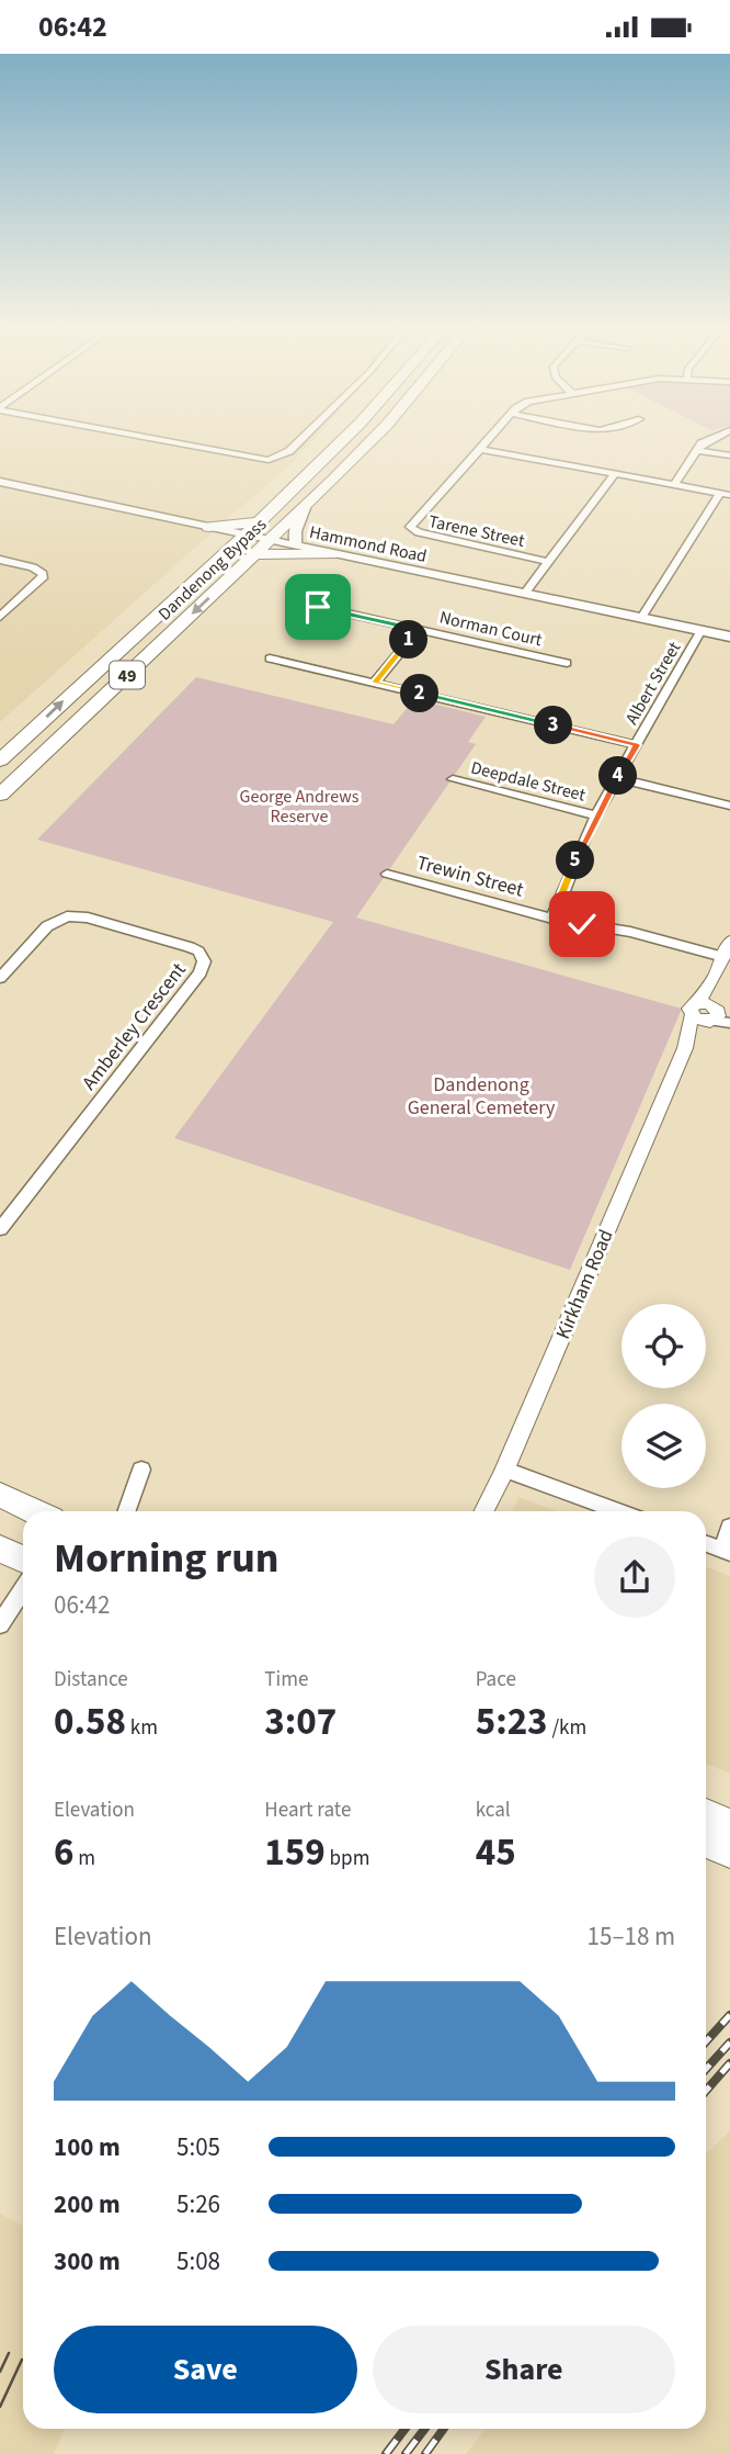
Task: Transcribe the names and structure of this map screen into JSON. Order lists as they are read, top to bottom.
{
  "streets": {
    "highway": ["Dandenong Bypass", "49"],
    "main road": ["Hammond Road"],
    "street": [
      "Tarene Street",
      "Norman Court",
      "Albert Street",
      "Deepdale Street",
      "Trewin Street",
      "Amberley Crescent",
      "Kirkham Road"
    ]
  },
  "crossings": [
    ["Hammond Road", "Dandenong Bypass"],
    ["Hammond Road", "Albert Street"],
    ["Albert Street", "Deepdale Street"],
    ["Albert Street", "Trewin Street"]
  ],
  "parks": ["George Andrews Reserve", "Dandenong General Cemetery"],
  "page": {
    "status": "06:42",
    "pins": [
      "1",
      "2",
      "3",
      "4",
      "5"
    ],
    "heading": ["Morning run", "06:42"],
    "stats": [
      ["Distance", "0.58 km"],
      ["Time", "3:07"],
      ["Pace", "5:23 /km"],
      ["Elevation", "6 m"],
      ["Heart rate", "159 bpm"],
      ["kcal", "45"]
    ],
    "chart": ["Elevation", "15–18 m"],
    "list": [
      {
        "name": "100 m",
        "note": "5:05"
      },
      {
        "name": "200 m",
        "note": "5:26"
      },
      {
        "name": "300 m",
        "note": "5:08"
      }
    ],
    "buttons": ["Save", "Share"]
  }
}
